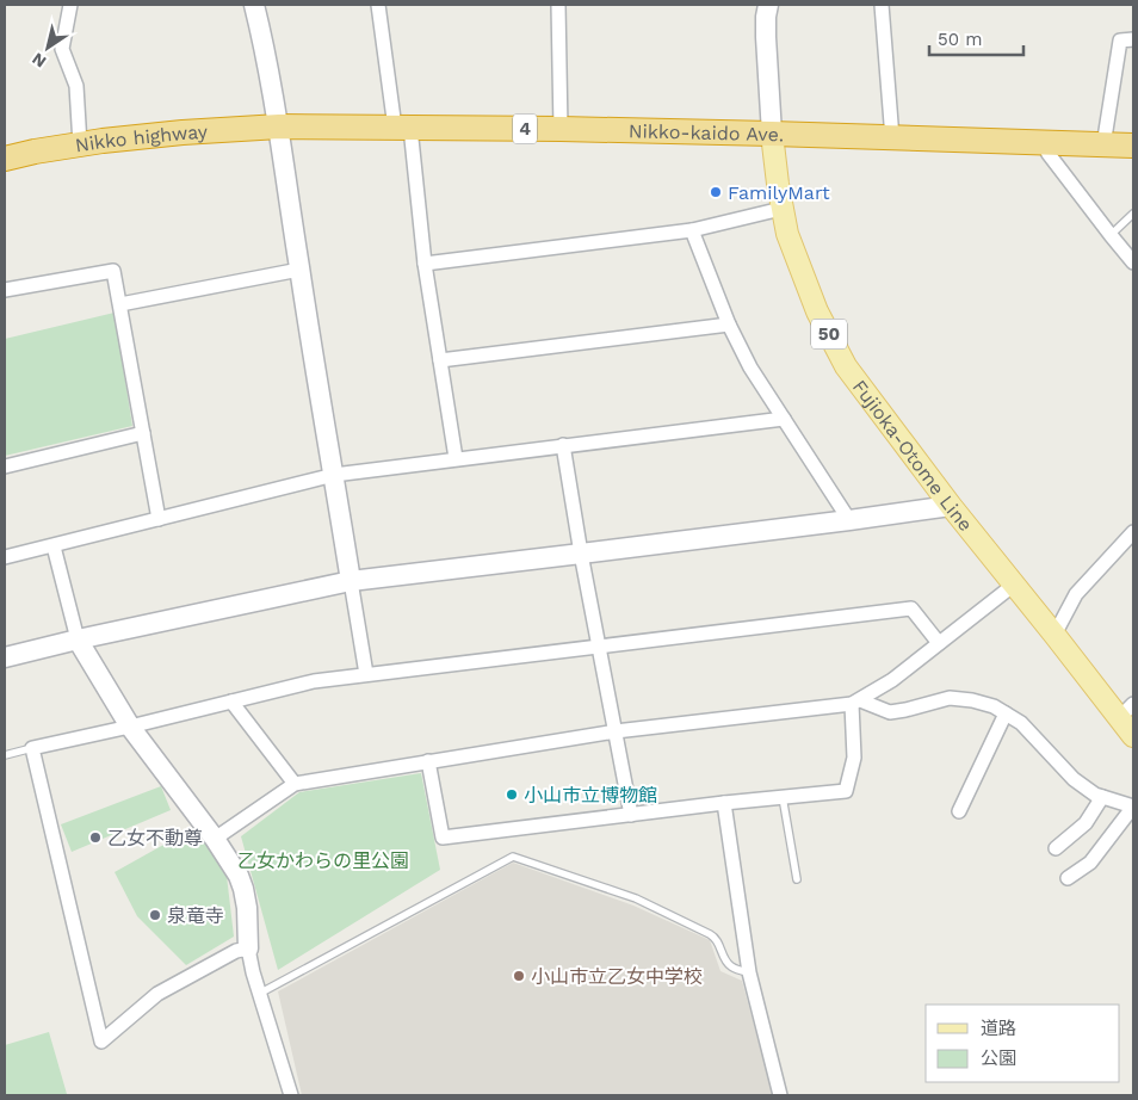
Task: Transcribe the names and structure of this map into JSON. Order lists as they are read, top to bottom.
{
  "streets": {
    "highway": ["4", "Nikko-kaido Ave.", "Nikko highway"],
    "main road": ["50", "Fujioka-Otome Line"]
  },
  "crossings": [
    ["Nikko-kaido Ave.", "Nikko highway"],
    ["Nikko-kaido Ave.", "Fujioka-Otome Line"]
  ],
  "parks": ["乙女かわらの里公園"],
  "places": [
    "FamilyMart",
    "小山市立博物館",
    "乙女不動尊",
    "泉竜寺",
    "小山市立乙女中学校"
  ],
  "legend": ["道路", "公園"],
  "scale_bar": "50 m",
  "north": "bottom left"
}
